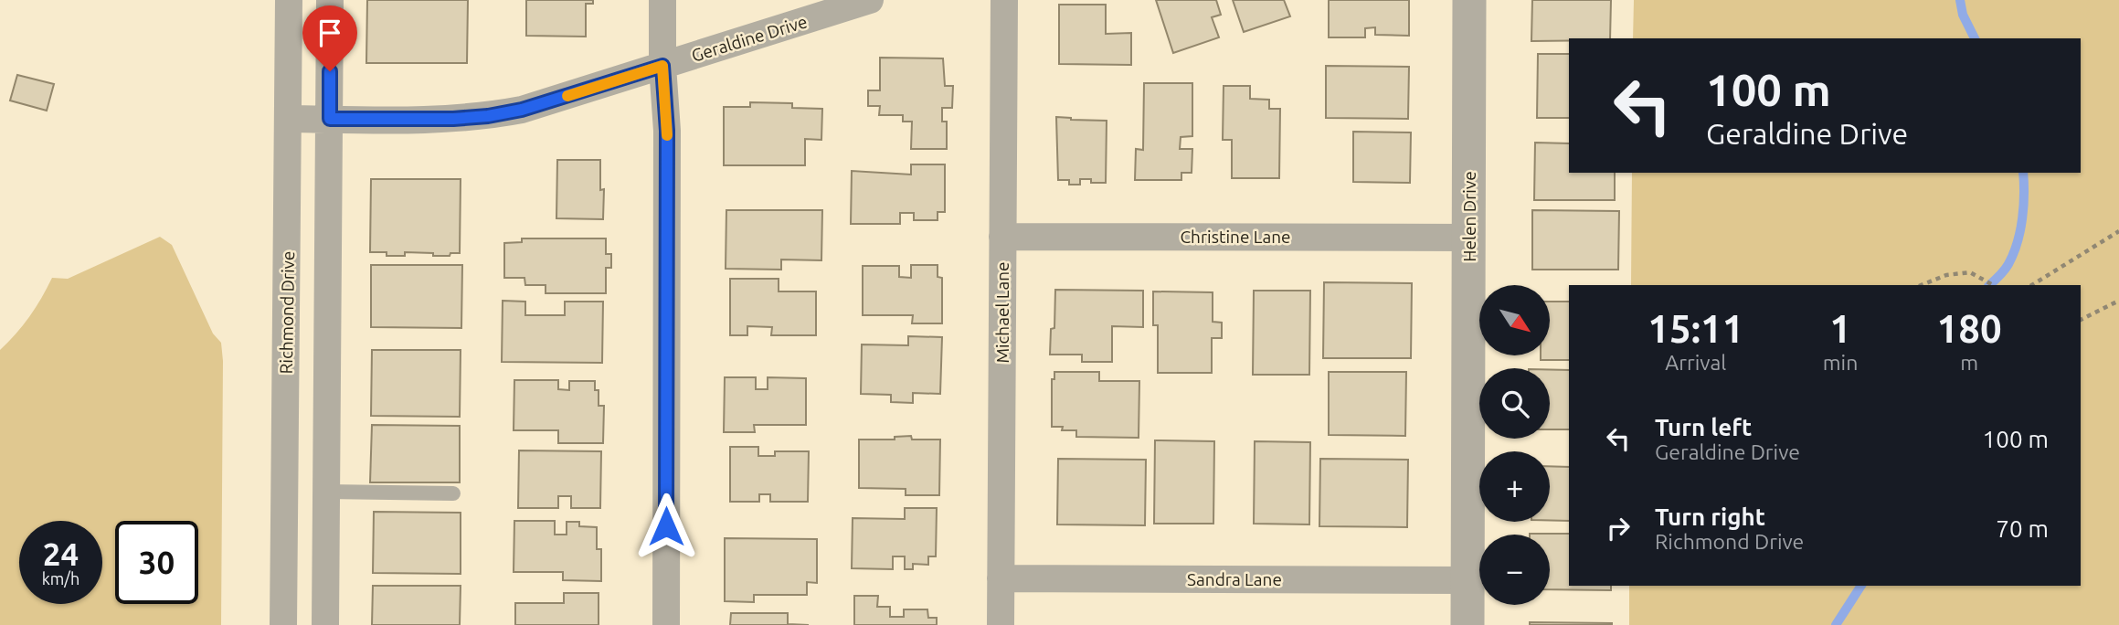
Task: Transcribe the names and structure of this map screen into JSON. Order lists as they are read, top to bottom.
{
  "streets": {
    "street": [
      "Geraldine Drive",
      "Helen Drive",
      "Christine Lane",
      "Richmond Drive",
      "Michael Lane",
      "Sandra Lane"
    ]
  },
  "crossings": [
    ["Geraldine Drive", "Richmond Drive"],
    ["Helen Drive", "Christine Lane"],
    ["Helen Drive", "Sandra Lane"],
    ["Christine Lane", "Michael Lane"],
    ["Michael Lane", "Sandra Lane"]
  ],
  "north": "bottom right",
  "page": {
    "turn": ["100 m", "Geraldine Drive"],
    "map_buttons": ["+", "−"],
    "eta": [
      "15:11",
      "Arrival",
      "1",
      "min",
      "180",
      "m"
    ],
    "list": [
      {
        "name": "Turn left",
        "note": "Geraldine Drive",
        "value": "100 m"
      },
      {
        "name": "Turn right",
        "note": "Richmond Drive",
        "value": "70 m"
      }
    ],
    "speed": "24 km/h",
    "limit": "30"
  }
}
